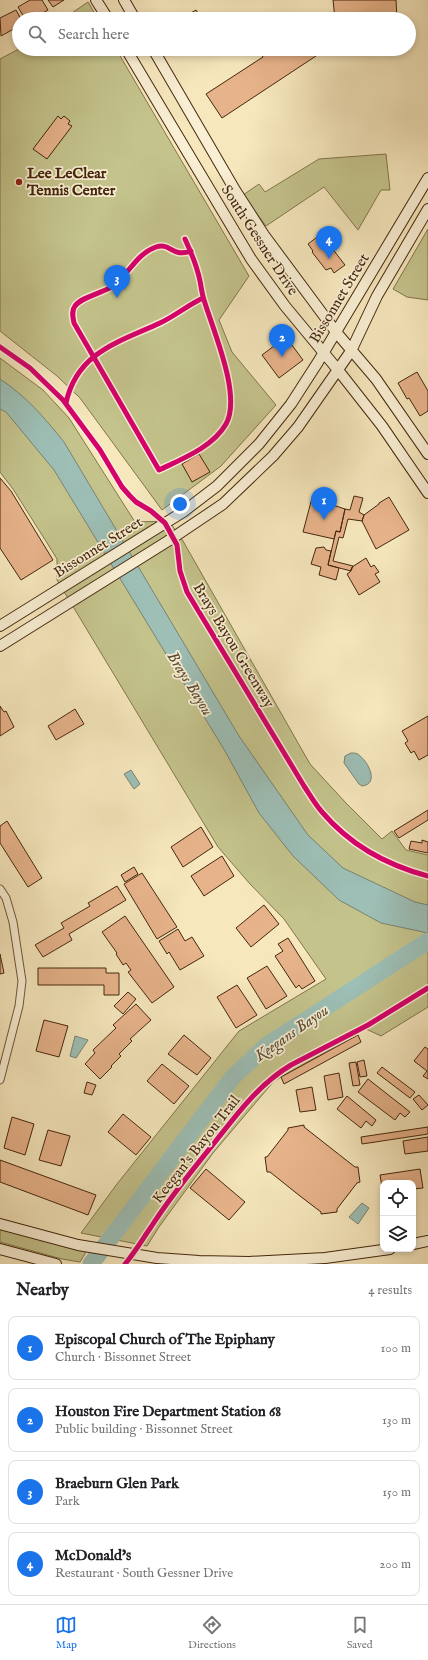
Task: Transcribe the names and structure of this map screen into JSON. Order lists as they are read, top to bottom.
{
  "streets": {
    "main road": ["South Gessner Drive", "Bissonnet Street"],
    "cycle path": ["Brays Bayou Greenway", "Keegan's Bayou Trail"]
  },
  "crossings": [
    ["South Gessner Drive", "Bissonnet Street"]
  ],
  "water": ["Brays Bayou", "Keegans Bayou"],
  "places": ["Lee LeClear Tennis Center"],
  "page": {
    "search": "Search here",
    "pins": [
      "4",
      "3",
      "2",
      "1"
    ],
    "heading": ["Nearby", "4 results"],
    "list": [
      {
        "mark": "1",
        "name": "Episcopal Church of The Epiphany",
        "note": "Church · Bissonnet Street",
        "value": "100 m"
      },
      {
        "mark": "2",
        "name": "Houston Fire Department Station 68",
        "note": "Public building · Bissonnet Street",
        "value": "130 m"
      },
      {
        "mark": "3",
        "name": "Braeburn Glen Park",
        "note": "Park",
        "value": "150 m"
      },
      {
        "mark": "4",
        "name": "McDonald's",
        "note": "Restaurant · South Gessner Drive",
        "value": "200 m"
      }
    ],
    "nav": ["Map", "Directions", "Saved"]
  }
}
